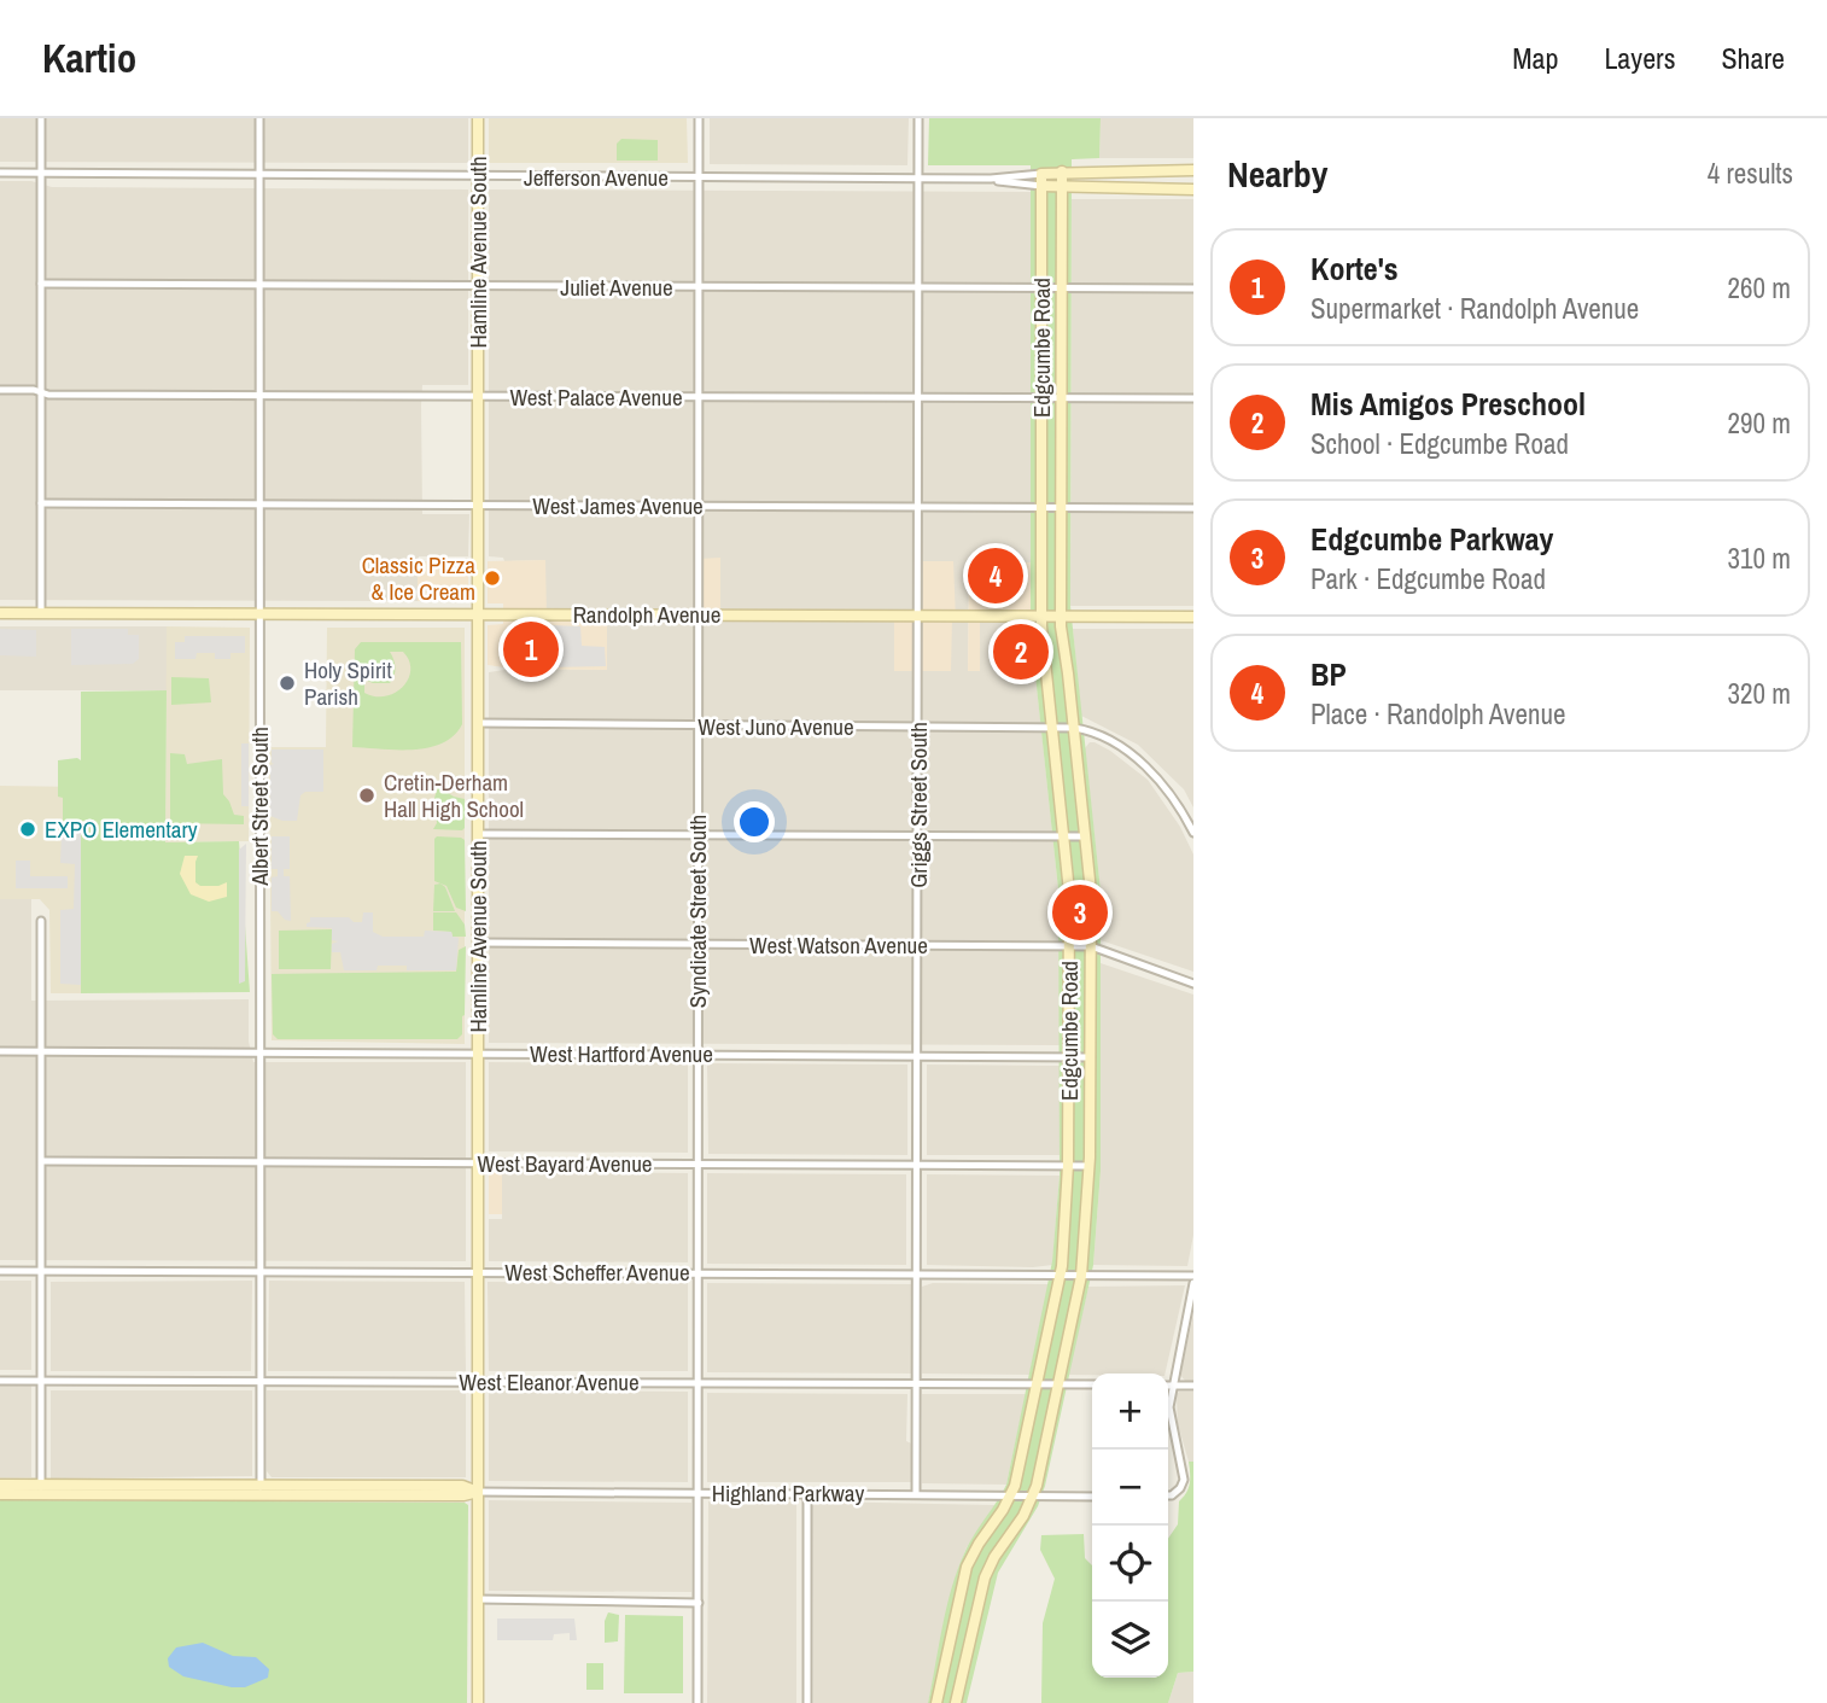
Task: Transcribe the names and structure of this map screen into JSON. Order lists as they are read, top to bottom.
{
  "streets": {
    "street": [
      "Jefferson Avenue",
      "Hamline Avenue South",
      "Juliet Avenue",
      "Edgcumbe Road",
      "West Palace Avenue",
      "West James Avenue",
      "Randolph Avenue",
      "West Juno Avenue",
      "Griggs Street South",
      "Albert Street South",
      "Syndicate Street South",
      "West Watson Avenue",
      "West Hartford Avenue",
      "West Bayard Avenue",
      "West Scheffer Avenue",
      "West Eleanor Avenue",
      "Highland Parkway"
    ]
  },
  "crossings": [
    ["Jefferson Avenue", "Hamline Avenue South"],
    ["Jefferson Avenue", "Edgcumbe Road"],
    ["Jefferson Avenue", "Griggs Street South"],
    ["Jefferson Avenue", "Albert Street South"],
    ["Jefferson Avenue", "Syndicate Street South"],
    ["Hamline Avenue South", "Juliet Avenue"],
    ["Hamline Avenue South", "West Palace Avenue"],
    ["Hamline Avenue South", "West James Avenue"],
    ["Hamline Avenue South", "Randolph Avenue"],
    ["Hamline Avenue South", "West Juno Avenue"],
    ["Hamline Avenue South", "West Watson Avenue"],
    ["Hamline Avenue South", "West Hartford Avenue"],
    ["Hamline Avenue South", "West Bayard Avenue"],
    ["Hamline Avenue South", "West Scheffer Avenue"],
    ["Hamline Avenue South", "West Eleanor Avenue"],
    ["Hamline Avenue South", "Highland Parkway"],
    ["Juliet Avenue", "Edgcumbe Road"],
    ["Juliet Avenue", "Griggs Street South"],
    ["Juliet Avenue", "Albert Street South"],
    ["Juliet Avenue", "Syndicate Street South"],
    ["Edgcumbe Road", "West Palace Avenue"],
    ["Edgcumbe Road", "West James Avenue"],
    ["Edgcumbe Road", "Randolph Avenue"],
    ["Edgcumbe Road", "West Juno Avenue"],
    ["Edgcumbe Road", "West Watson Avenue"],
    ["Edgcumbe Road", "West Hartford Avenue"],
    ["Edgcumbe Road", "West Bayard Avenue"],
    ["Edgcumbe Road", "West Scheffer Avenue"],
    ["Edgcumbe Road", "West Eleanor Avenue"],
    ["Edgcumbe Road", "Highland Parkway"],
    ["West Palace Avenue", "Griggs Street South"],
    ["West Palace Avenue", "Albert Street South"],
    ["West Palace Avenue", "Syndicate Street South"],
    ["West James Avenue", "Griggs Street South"],
    ["West James Avenue", "Albert Street South"],
    ["West James Avenue", "Syndicate Street South"],
    ["Randolph Avenue", "Griggs Street South"],
    ["Randolph Avenue", "Albert Street South"],
    ["Randolph Avenue", "Syndicate Street South"],
    ["West Juno Avenue", "Griggs Street South"],
    ["West Juno Avenue", "Syndicate Street South"],
    ["Griggs Street South", "West Watson Avenue"],
    ["Griggs Street South", "West Hartford Avenue"],
    ["Griggs Street South", "West Bayard Avenue"],
    ["Griggs Street South", "West Scheffer Avenue"],
    ["Griggs Street South", "West Eleanor Avenue"],
    ["Griggs Street South", "Highland Parkway"],
    ["Albert Street South", "West Hartford Avenue"],
    ["Albert Street South", "West Bayard Avenue"],
    ["Albert Street South", "West Scheffer Avenue"],
    ["Albert Street South", "West Eleanor Avenue"],
    ["Albert Street South", "Highland Parkway"],
    ["Syndicate Street South", "West Watson Avenue"],
    ["Syndicate Street South", "West Hartford Avenue"],
    ["Syndicate Street South", "West Bayard Avenue"],
    ["Syndicate Street South", "West Scheffer Avenue"],
    ["Syndicate Street South", "West Eleanor Avenue"],
    ["Syndicate Street South", "Highland Parkway"]
  ],
  "places": [
    "Classic Pizza & Ice Cream",
    "Holy Spirit Parish",
    "Cretin-Derham Hall High School",
    "EXPO Elementary"
  ],
  "page": {
    "header": "Kartio",
    "nav": ["Map", "Layers", "Share"],
    "heading": ["Nearby", "4 results"],
    "list": [
      {
        "mark": "1",
        "name": "Korte's",
        "note": "Supermarket · Randolph Avenue",
        "value": "260 m"
      },
      {
        "mark": "2",
        "name": "Mis Amigos Preschool",
        "note": "School · Edgcumbe Road",
        "value": "290 m"
      },
      {
        "mark": "3",
        "name": "Edgcumbe Parkway",
        "note": "Park · Edgcumbe Road",
        "value": "310 m"
      },
      {
        "mark": "4",
        "name": "BP",
        "note": "Place · Randolph Avenue",
        "value": "320 m"
      }
    ],
    "pins": [
      "4",
      "1",
      "2",
      "3"
    ],
    "map_buttons": ["+", "−"]
  }
}
